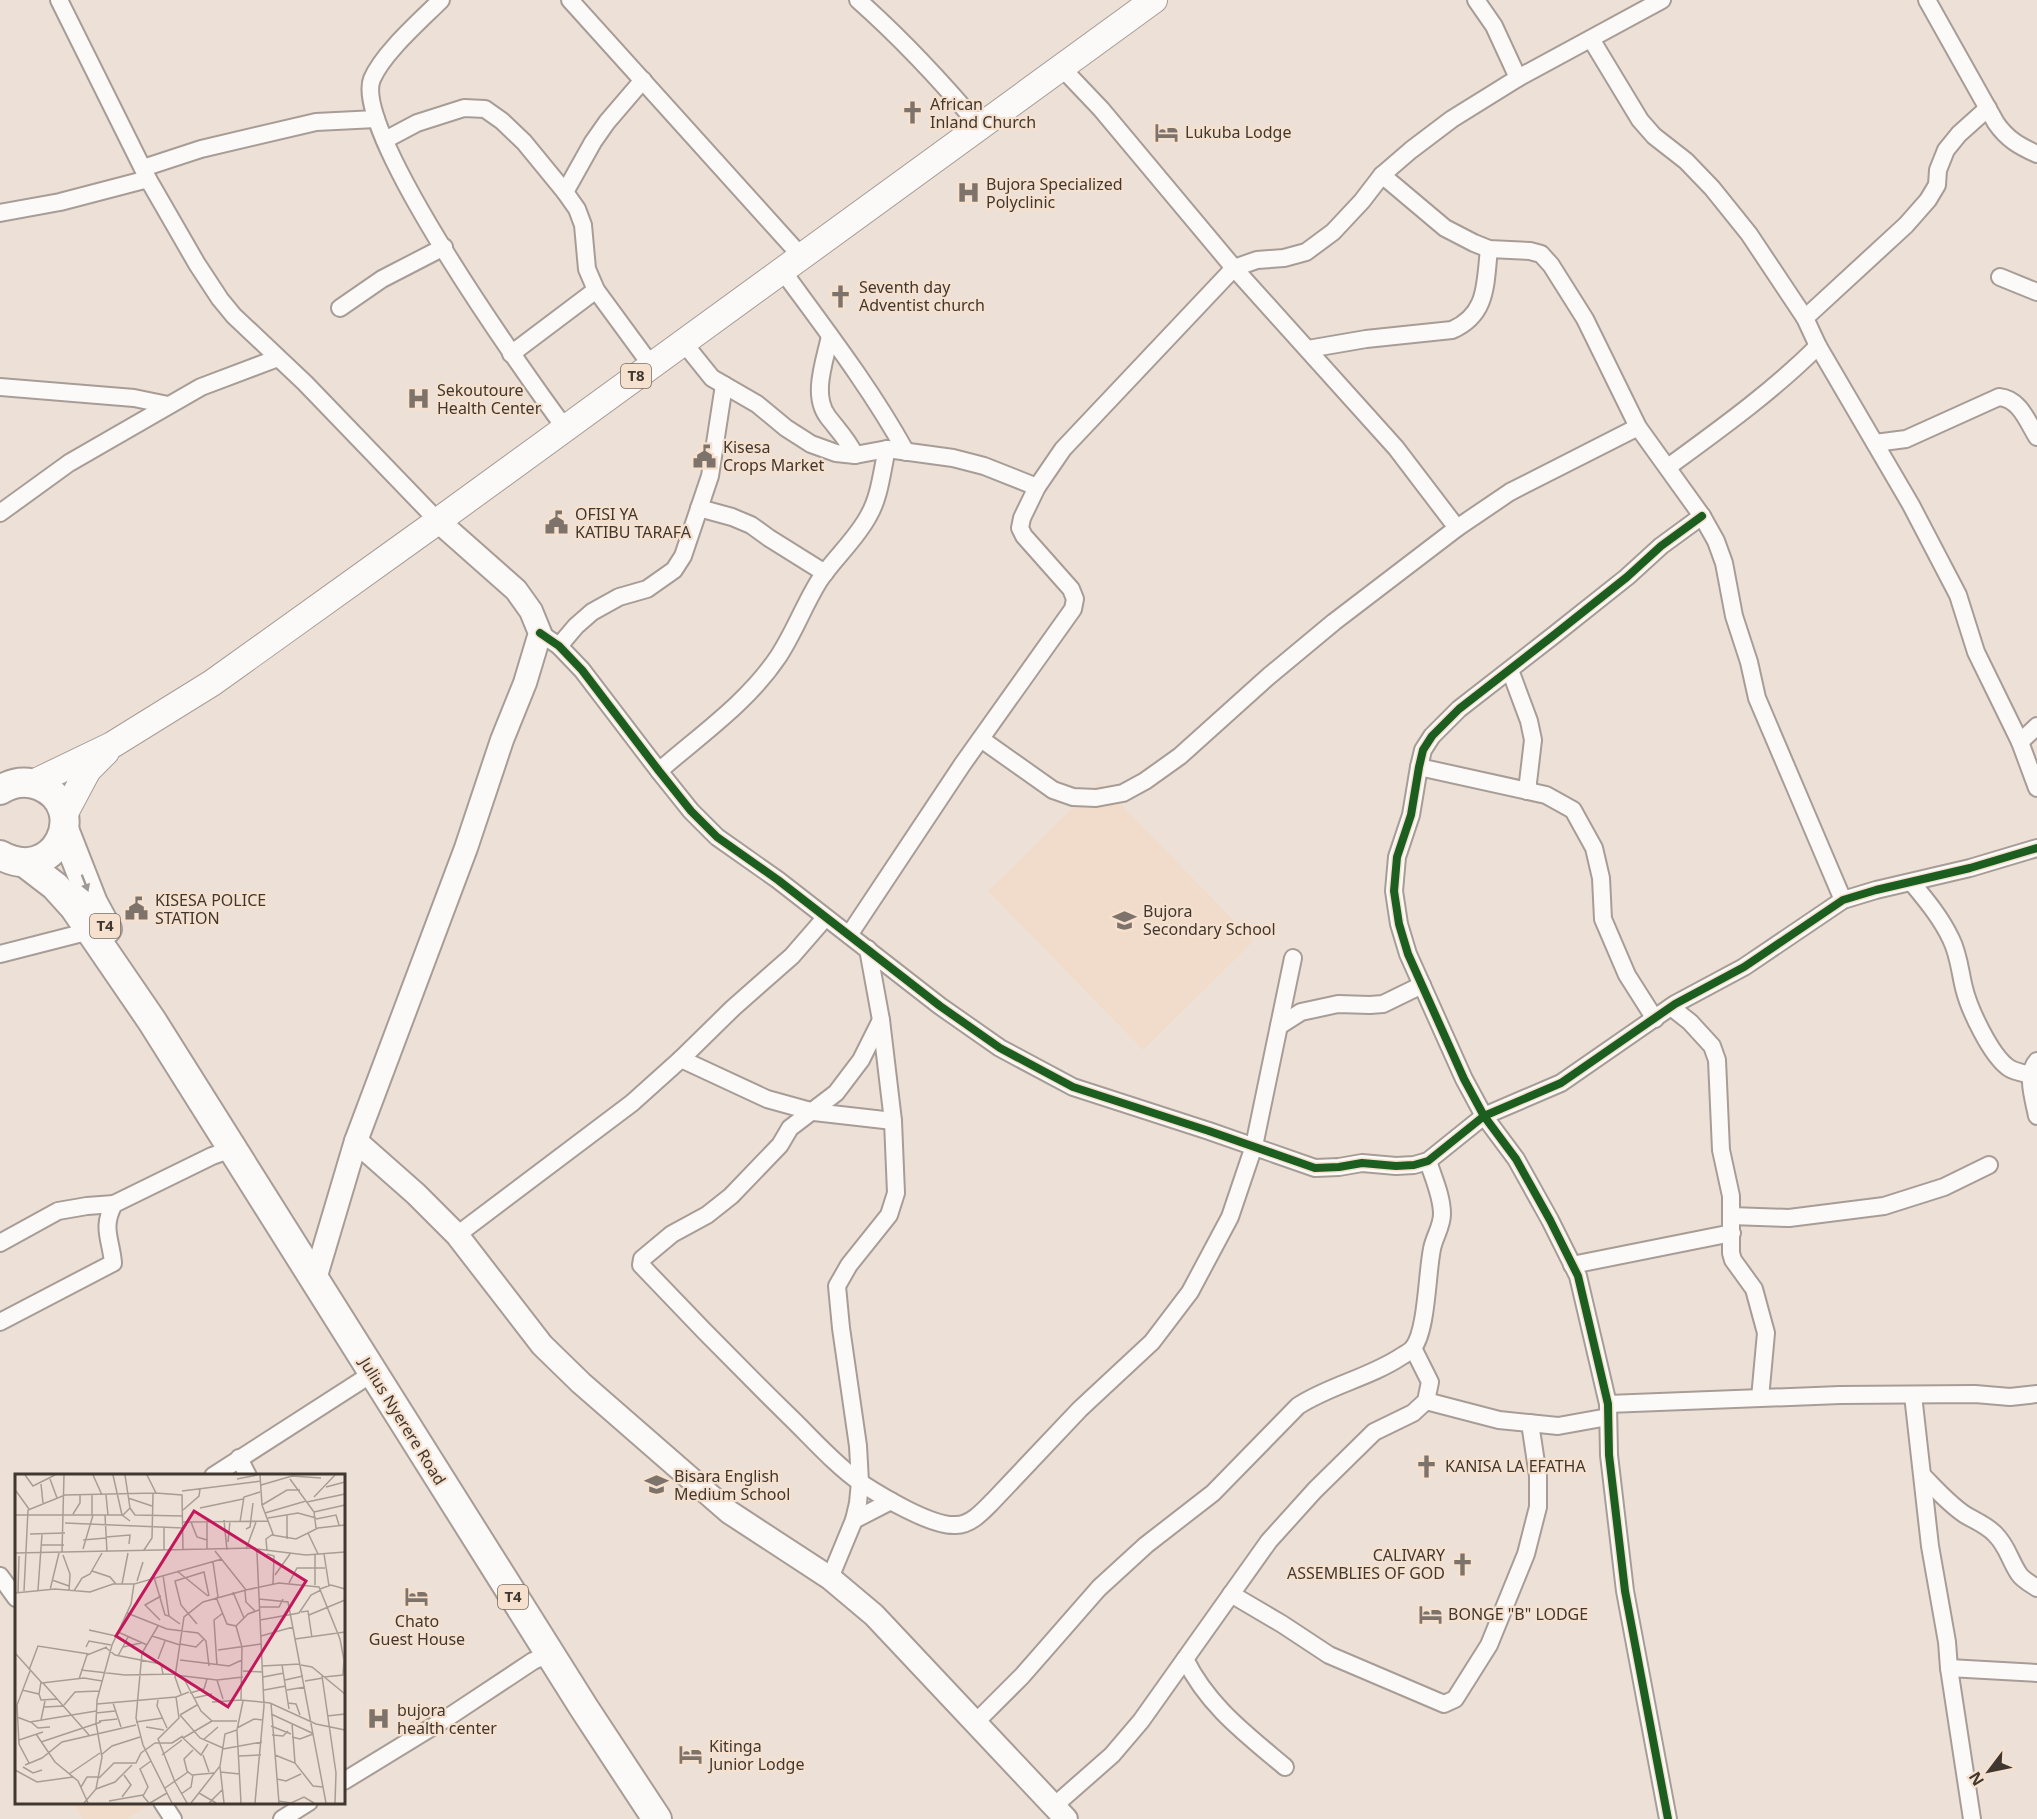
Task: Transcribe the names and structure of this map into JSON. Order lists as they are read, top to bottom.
{
  "streets": {
    "highway": ["T4", "Julius Nyerere Road"],
    "main road": ["T8"]
  },
  "crossings": [
    ["T8", "Julius Nyerere Road"]
  ],
  "places": {
    "church": [
      "African Inland Church",
      "Seventh day Adventist church",
      "KANISA LA EFATHA",
      "CALIVARY ASSEMBLIES OF GOD"
    ],
    "hotel": [
      "Lukuba Lodge",
      "Chato Guest House",
      "BONGE \"B\" LODGE",
      "Kitinga Junior Lodge"
    ],
    "hospital": ["Bujora Specialized Polyclinic", "Sekoutoure Health Center", "bujora health center"],
    "public building": ["Kisesa Crops Market", "OFISI YA KATIBU TARAFA", "KISESA POLICE STATION"],
    "school or university": ["Bujora Secondary School", "Bisara English Medium School"]
  },
  "north": "bottom left"
}
